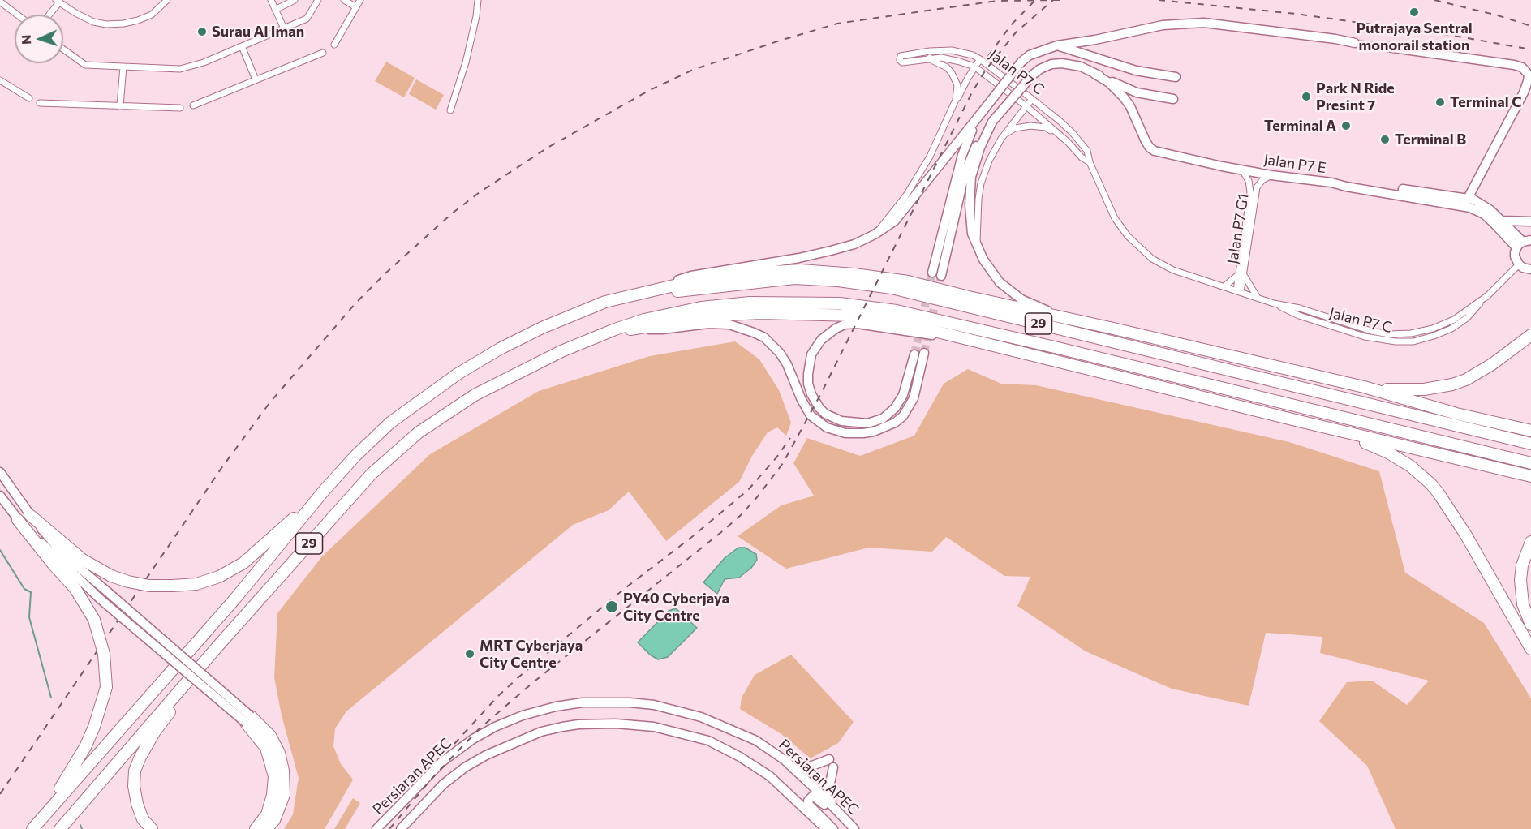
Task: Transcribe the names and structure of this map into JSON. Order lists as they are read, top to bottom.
{
  "streets": {
    "highway": ["29"],
    "street": [
      "Jalan P7 C",
      "Jalan P7 E",
      "Jalan P7 G1",
      "Persiaran APEC"
    ]
  },
  "crossings": [
    ["Jalan P7 C", "Jalan P7 G1"],
    ["Jalan P7 E", "Jalan P7 G1"]
  ],
  "places": [
    "Putrajaya Sentral monorail station",
    "Surau Al Iman",
    "Park N Ride Presint 7",
    "Terminal C",
    "Terminal A",
    "Terminal B",
    "PY40 Cyberjaya City Centre",
    "MRT Cyberjaya City Centre"
  ],
  "north": "left"
}
